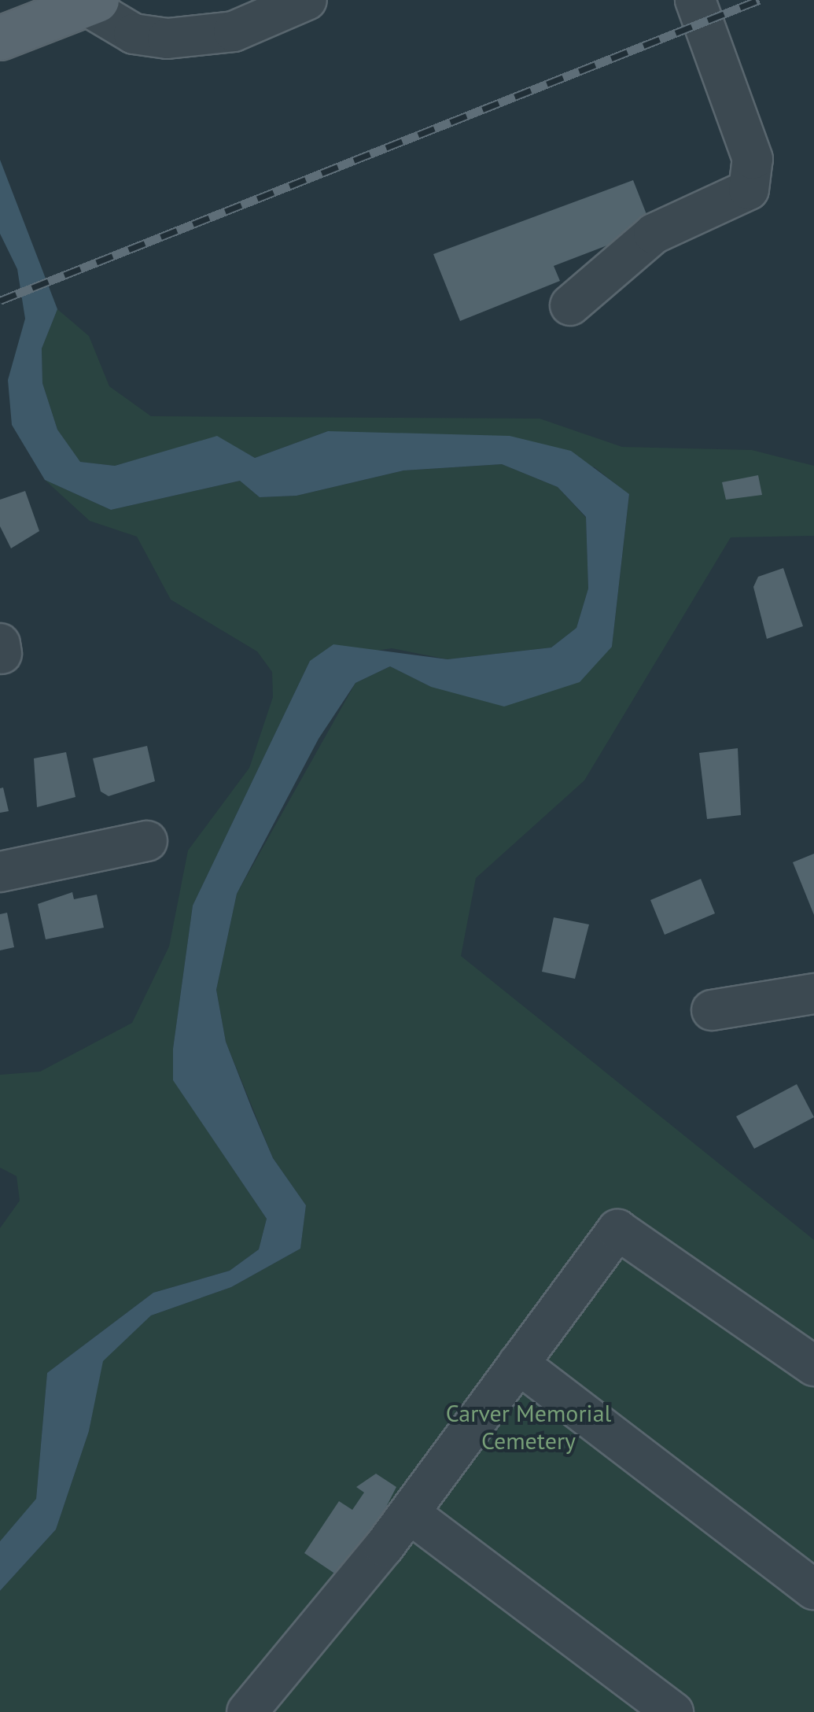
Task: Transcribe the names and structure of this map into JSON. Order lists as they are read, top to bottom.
{
  "parks": ["Carver Memorial Cemetery"]
}
